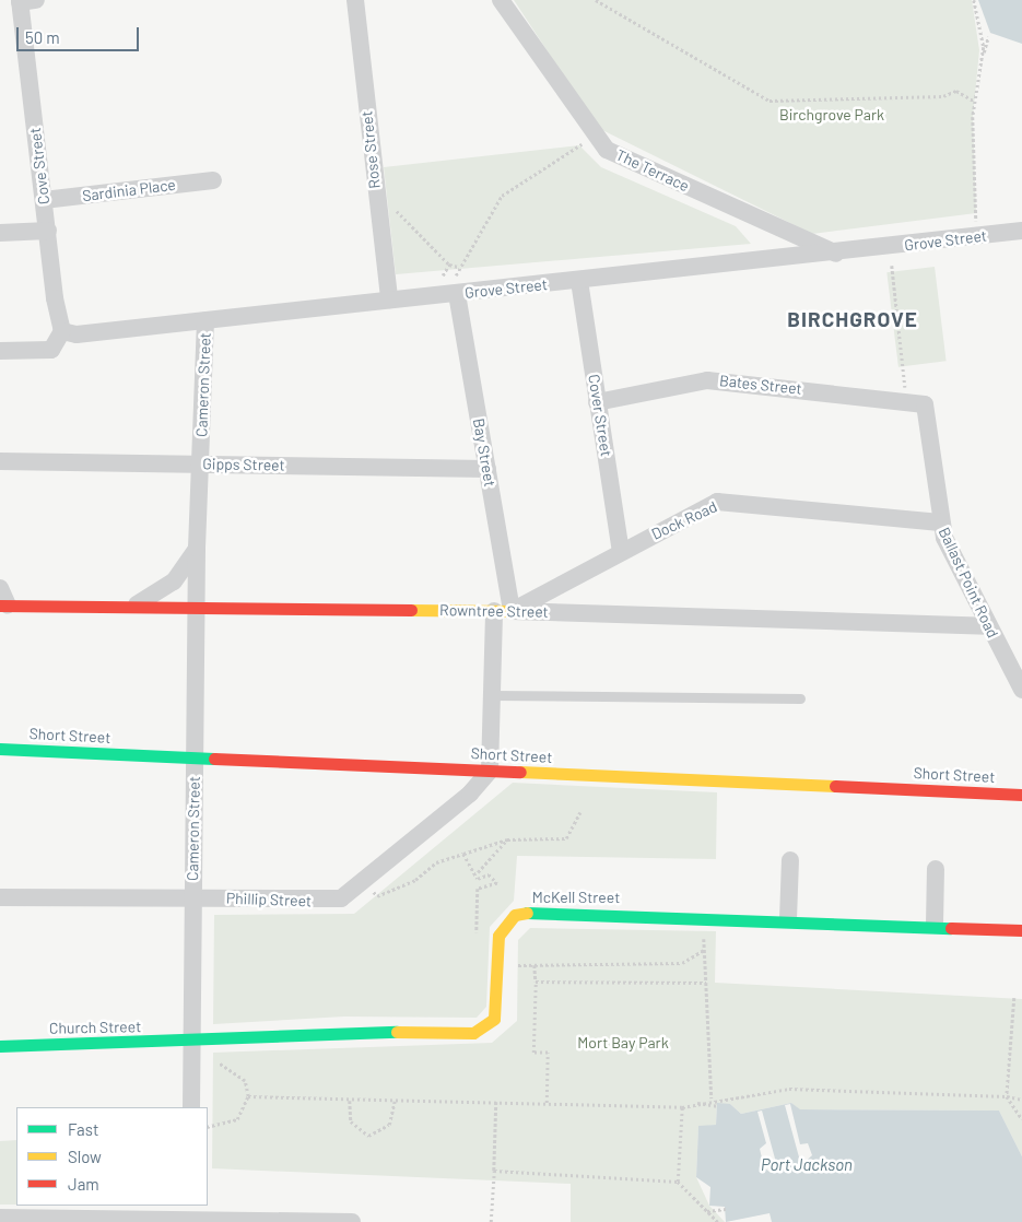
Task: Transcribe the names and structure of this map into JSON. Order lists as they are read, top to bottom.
{
  "streets": {
    "street": [
      "Rose Street",
      "Cove Street",
      "The Terrace",
      "Sardinia Place",
      "Grove Street",
      "Cameron Street",
      "Bates Street",
      "Cover Street",
      "Bay Street",
      "Gipps Street",
      "Dock Road",
      "Ballast Point Road",
      "Rowntree Street",
      "Short Street",
      "McKell Street",
      "Phillip Street",
      "Church Street"
    ]
  },
  "crossings": [
    ["Rose Street", "Grove Street"],
    ["Cove Street", "Sardinia Place"],
    ["Cove Street", "Grove Street"],
    ["The Terrace", "Grove Street"],
    ["Grove Street", "Cameron Street"],
    ["Grove Street", "Cover Street"],
    ["Grove Street", "Bay Street"],
    ["Cameron Street", "Gipps Street"],
    ["Cameron Street", "Rowntree Street"],
    ["Cameron Street", "Short Street"],
    ["Cameron Street", "McKell Street"],
    ["Cameron Street", "Phillip Street"],
    ["Cameron Street", "Church Street"],
    ["Bates Street", "Cover Street"],
    ["Bates Street", "Ballast Point Road"],
    ["Cover Street", "Dock Road"],
    ["Bay Street", "Gipps Street"],
    ["Bay Street", "Dock Road"],
    ["Bay Street", "Rowntree Street"],
    ["Bay Street", "Short Street"],
    ["Bay Street", "Phillip Street"],
    ["Dock Road", "Ballast Point Road"],
    ["Dock Road", "Rowntree Street"],
    ["Ballast Point Road", "Rowntree Street"],
    ["Short Street", "Phillip Street"],
    ["McKell Street", "Church Street"]
  ],
  "districts": ["BIRCHGROVE"],
  "water": ["Port Jackson"],
  "parks": ["Birchgrove Park", "Mort Bay Park"],
  "legend": ["Fast", "Slow", "Jam"],
  "scale_bar": "50 m"
}
